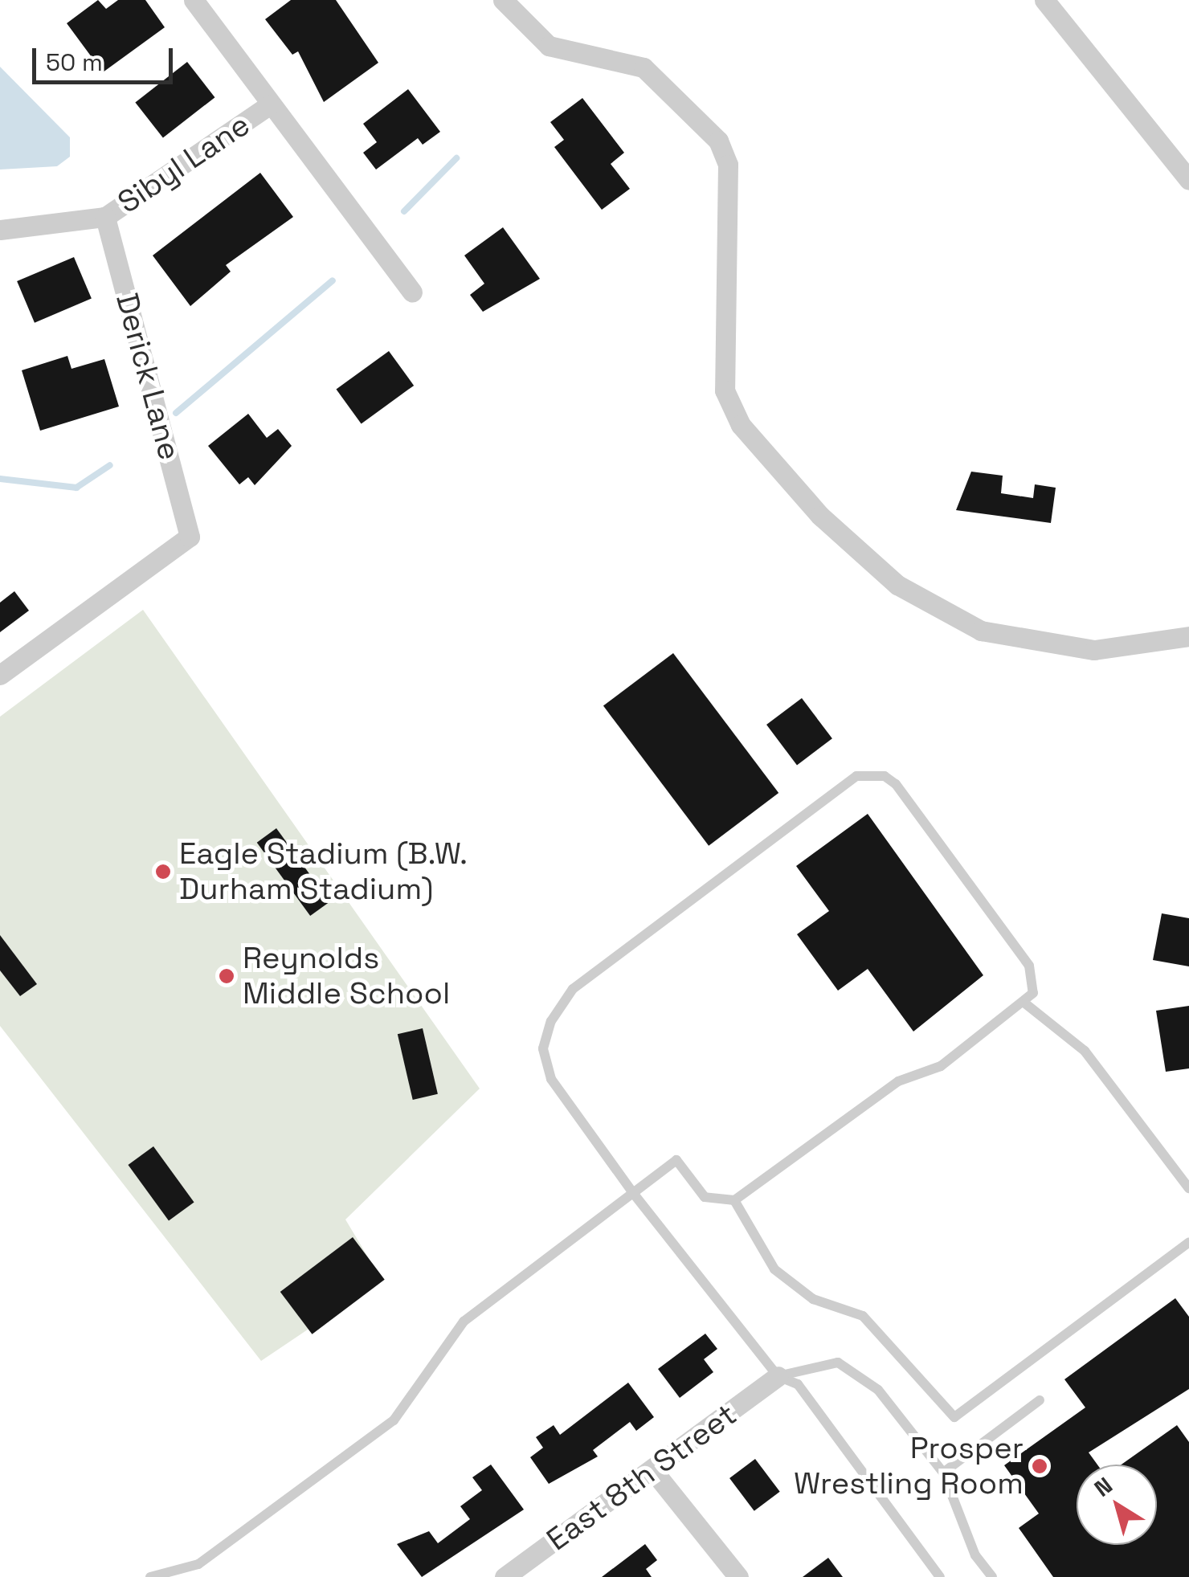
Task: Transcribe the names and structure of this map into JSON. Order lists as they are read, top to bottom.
{
  "streets": {
    "street": ["Sibyl Lane", "Derick Lane", "East 8th Street"]
  },
  "crossings": [
    ["Sibyl Lane", "Derick Lane"]
  ],
  "places": ["Eagle Stadium (B.W. Durham Stadium)", "Reynolds Middle School", "Prosper Wrestling Room"],
  "scale_bar": "50 m",
  "north": "top left"
}
